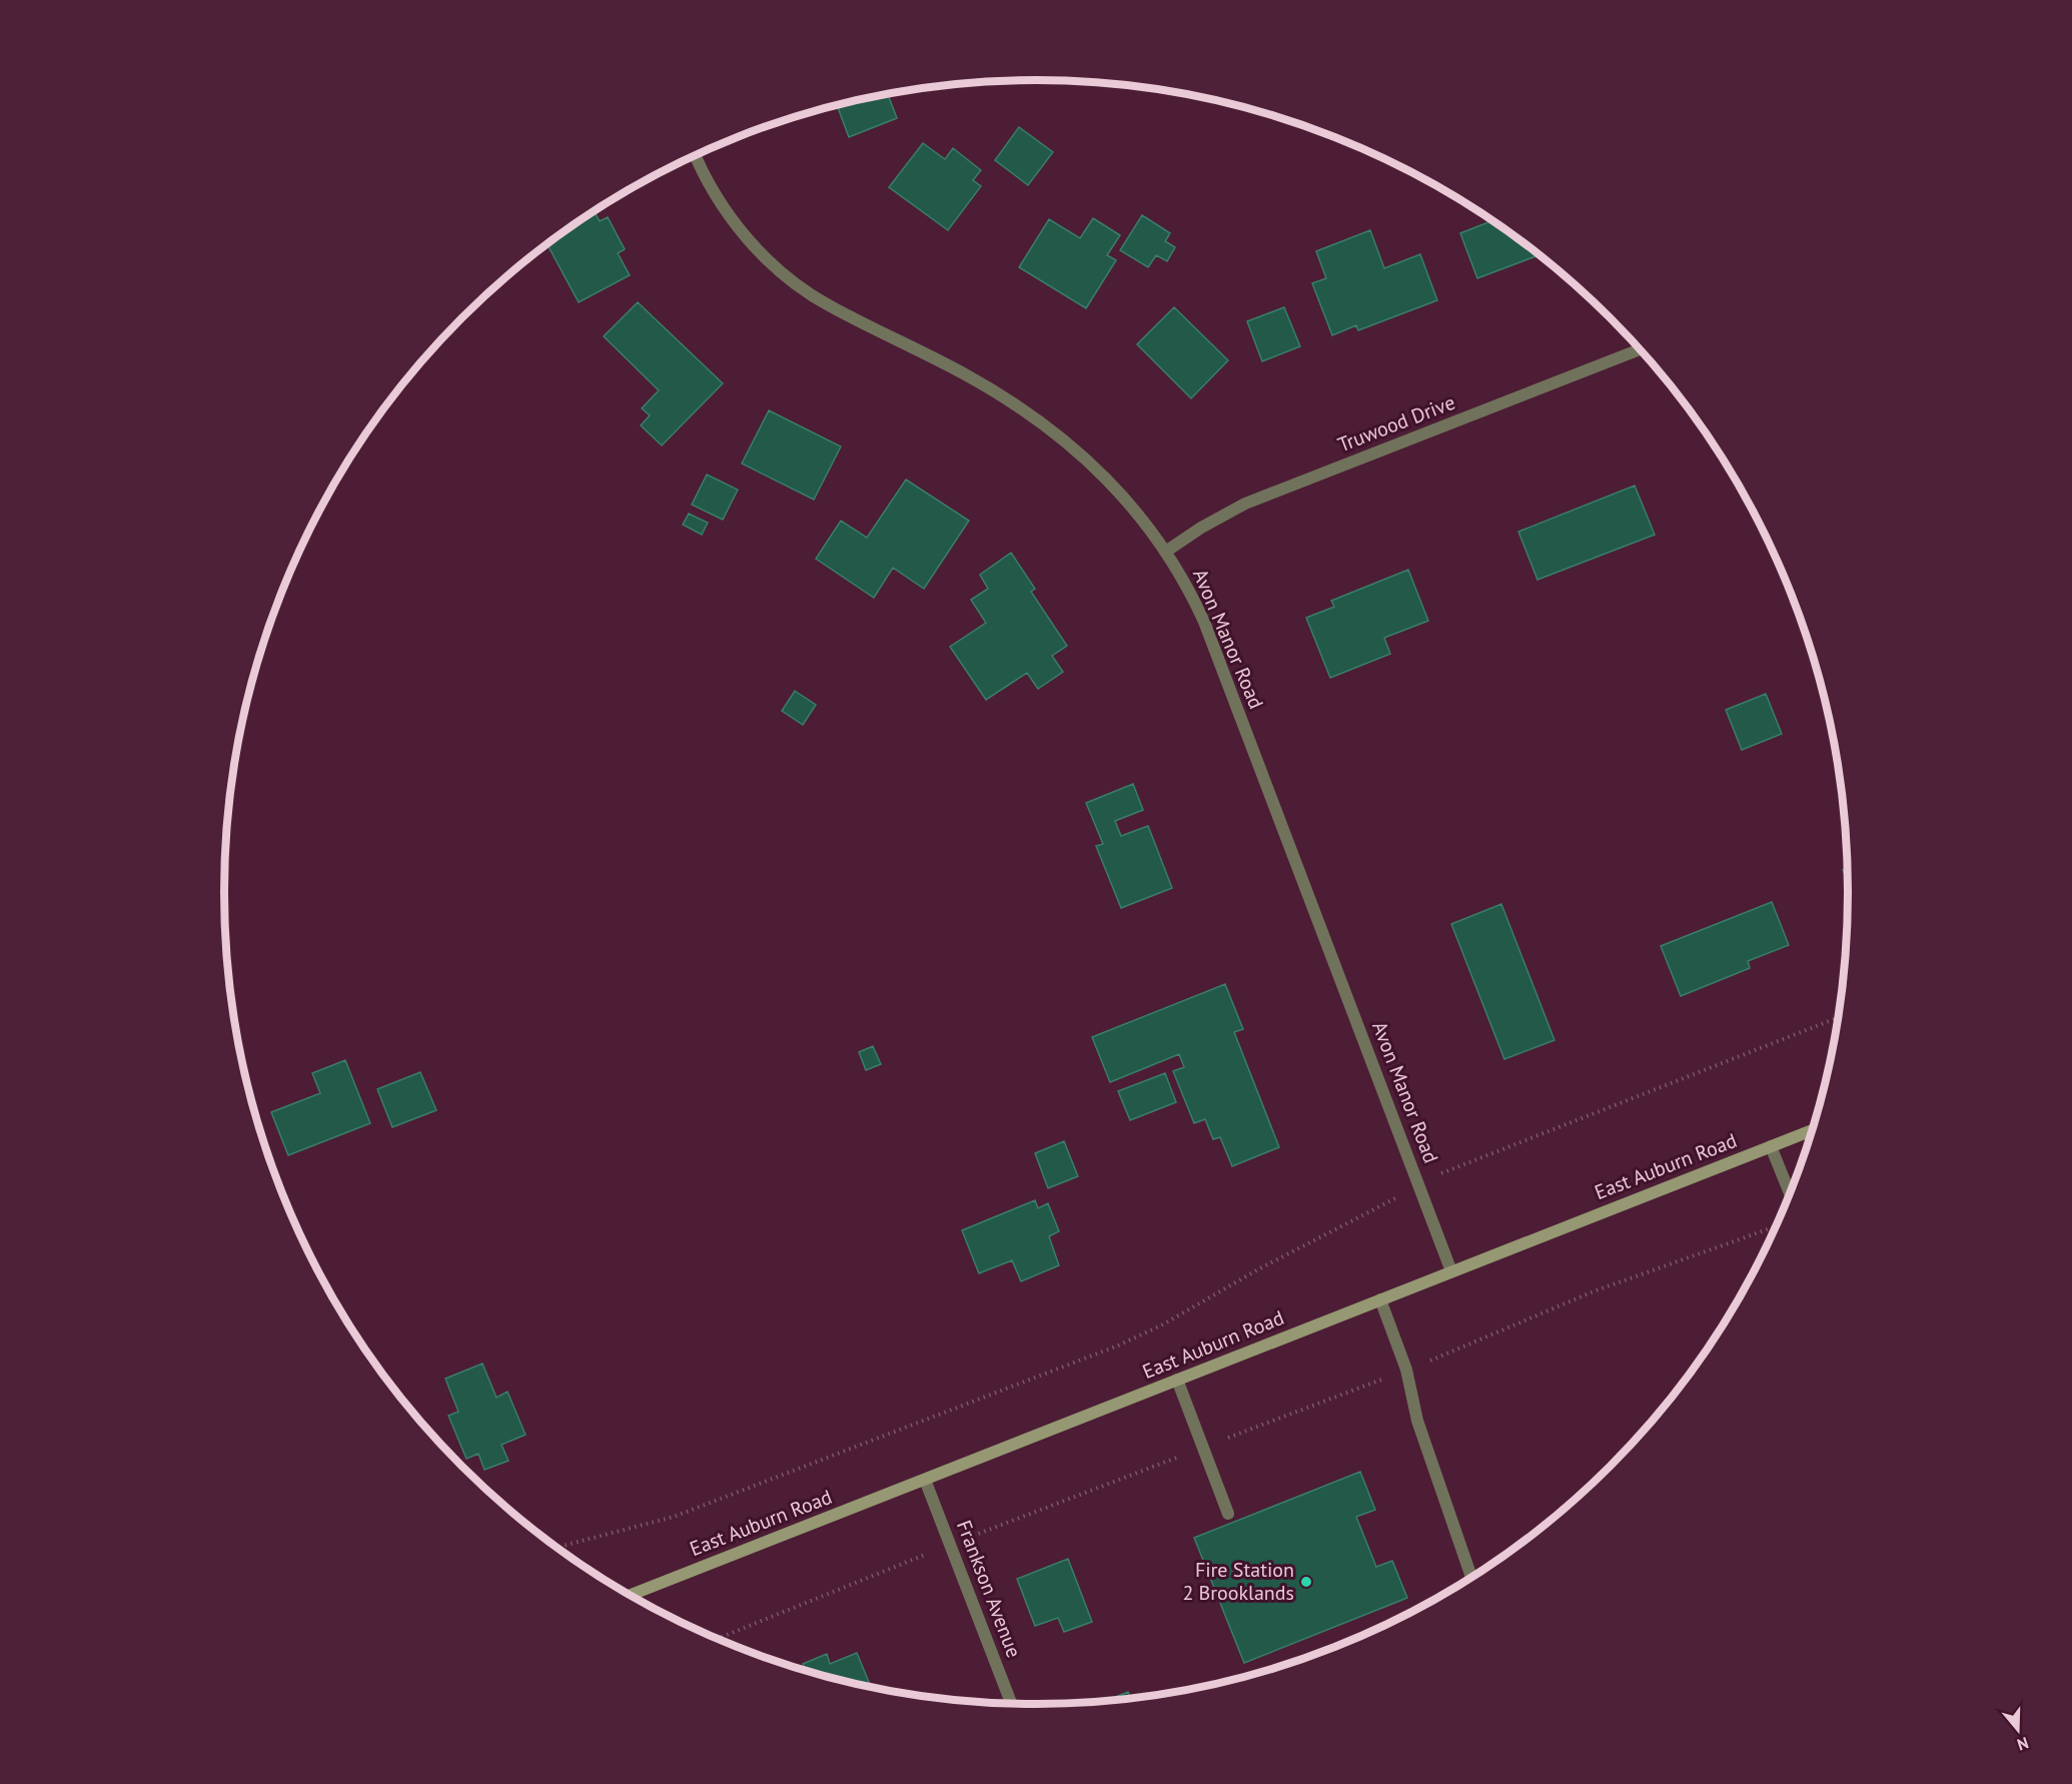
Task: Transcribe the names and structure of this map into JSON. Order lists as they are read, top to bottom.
{
  "streets": {
    "main road": ["East Auburn Road"],
    "street": ["Truwood Drive", "Avon Manor Road", "Frankson Avenue"]
  },
  "crossings": [
    ["Truwood Drive", "Avon Manor Road"],
    ["Avon Manor Road", "East Auburn Road"],
    ["East Auburn Road", "Frankson Avenue"]
  ],
  "places": ["Fire Station 2 Brooklands"],
  "north": "bottom"
}
